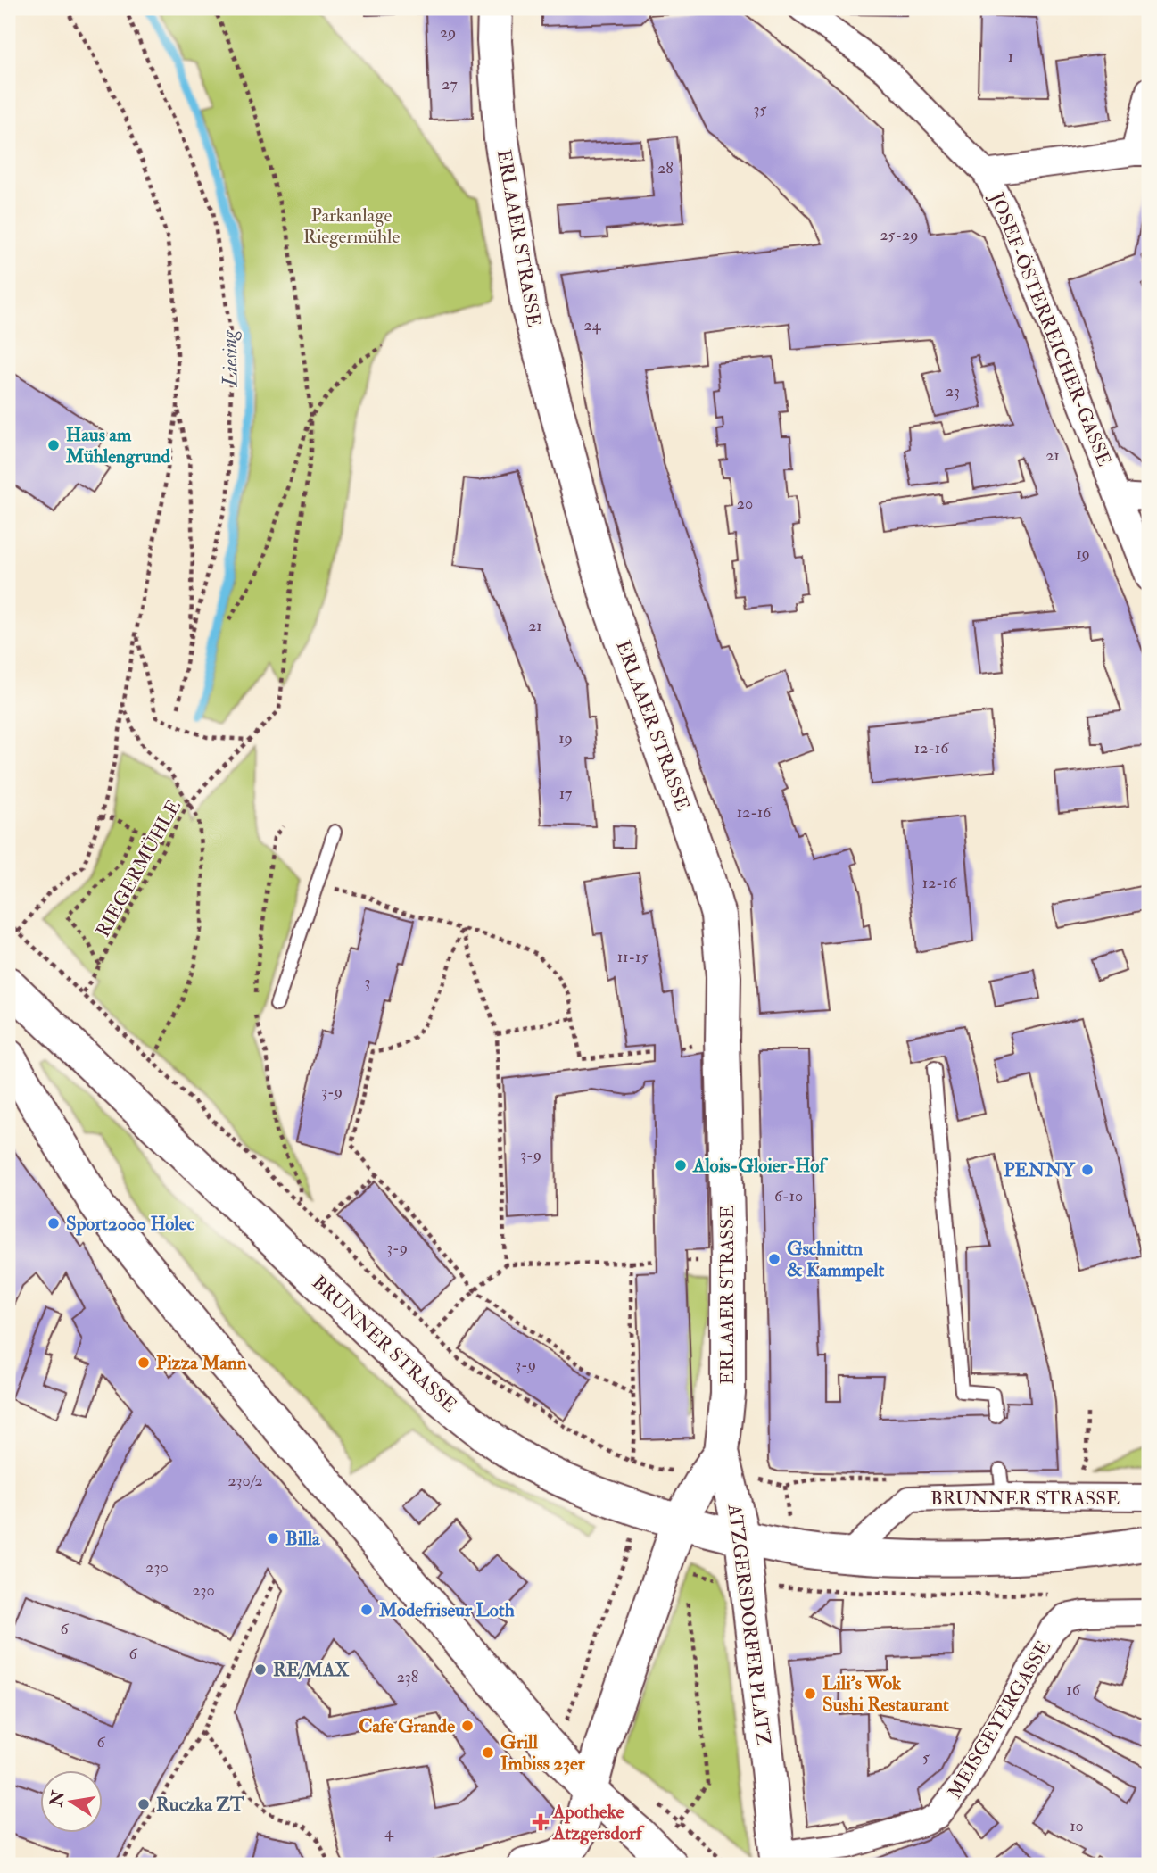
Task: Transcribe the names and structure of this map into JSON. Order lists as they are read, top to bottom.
{
  "streets": {
    "main road": ["ERLAAER STRASSE", "BRUNNER STRASSE", "ATZGERSDORFER PLATZ"],
    "street": ["JOSEF-ÖSTERREICHER-GASSE", "MEISGEYERGASSE"],
    "path": ["RIEGERMÜHLE"]
  },
  "crossings": [
    ["ERLAAER STRASSE", "ATZGERSDORFER PLATZ"],
    ["BRUNNER STRASSE", "ATZGERSDORFER PLATZ"],
    ["ATZGERSDORFER PLATZ", "MEISGEYERGASSE"]
  ],
  "water": ["Liesing"],
  "parks": ["Parkanlage Riegermühle"],
  "places": {
    "other": [
      "Haus am Mühlengrund",
      "Alois-Gloier-Hof",
      "PENNY",
      "Sport2000 Holec",
      "Gschnittn & Kammpelt",
      "Pizza Mann",
      "Billa",
      "Modefriseur Loth",
      "RE/MAX",
      "Lili's Wok Sushi Restaurant",
      "Cafe Grande",
      "Grill Imbiss 23er",
      "Ruczka ZT"
    ],
    "health": ["Apotheke Atzgersdorf"]
  },
  "house_numbers": [
    "29",
    "1",
    "27",
    "35",
    "28",
    "25-29",
    "24",
    "23",
    "21",
    "20",
    "19",
    "21",
    "19",
    "12-16",
    "17",
    "12-16",
    "12-16",
    "11-15",
    "3",
    "3-9",
    "3-9",
    "6-10",
    "3-9",
    "3-9",
    "230/2",
    "230",
    "230",
    "6",
    "6",
    "238",
    "16",
    "6",
    "5",
    "10",
    "4"
  ],
  "north": "left"
}
